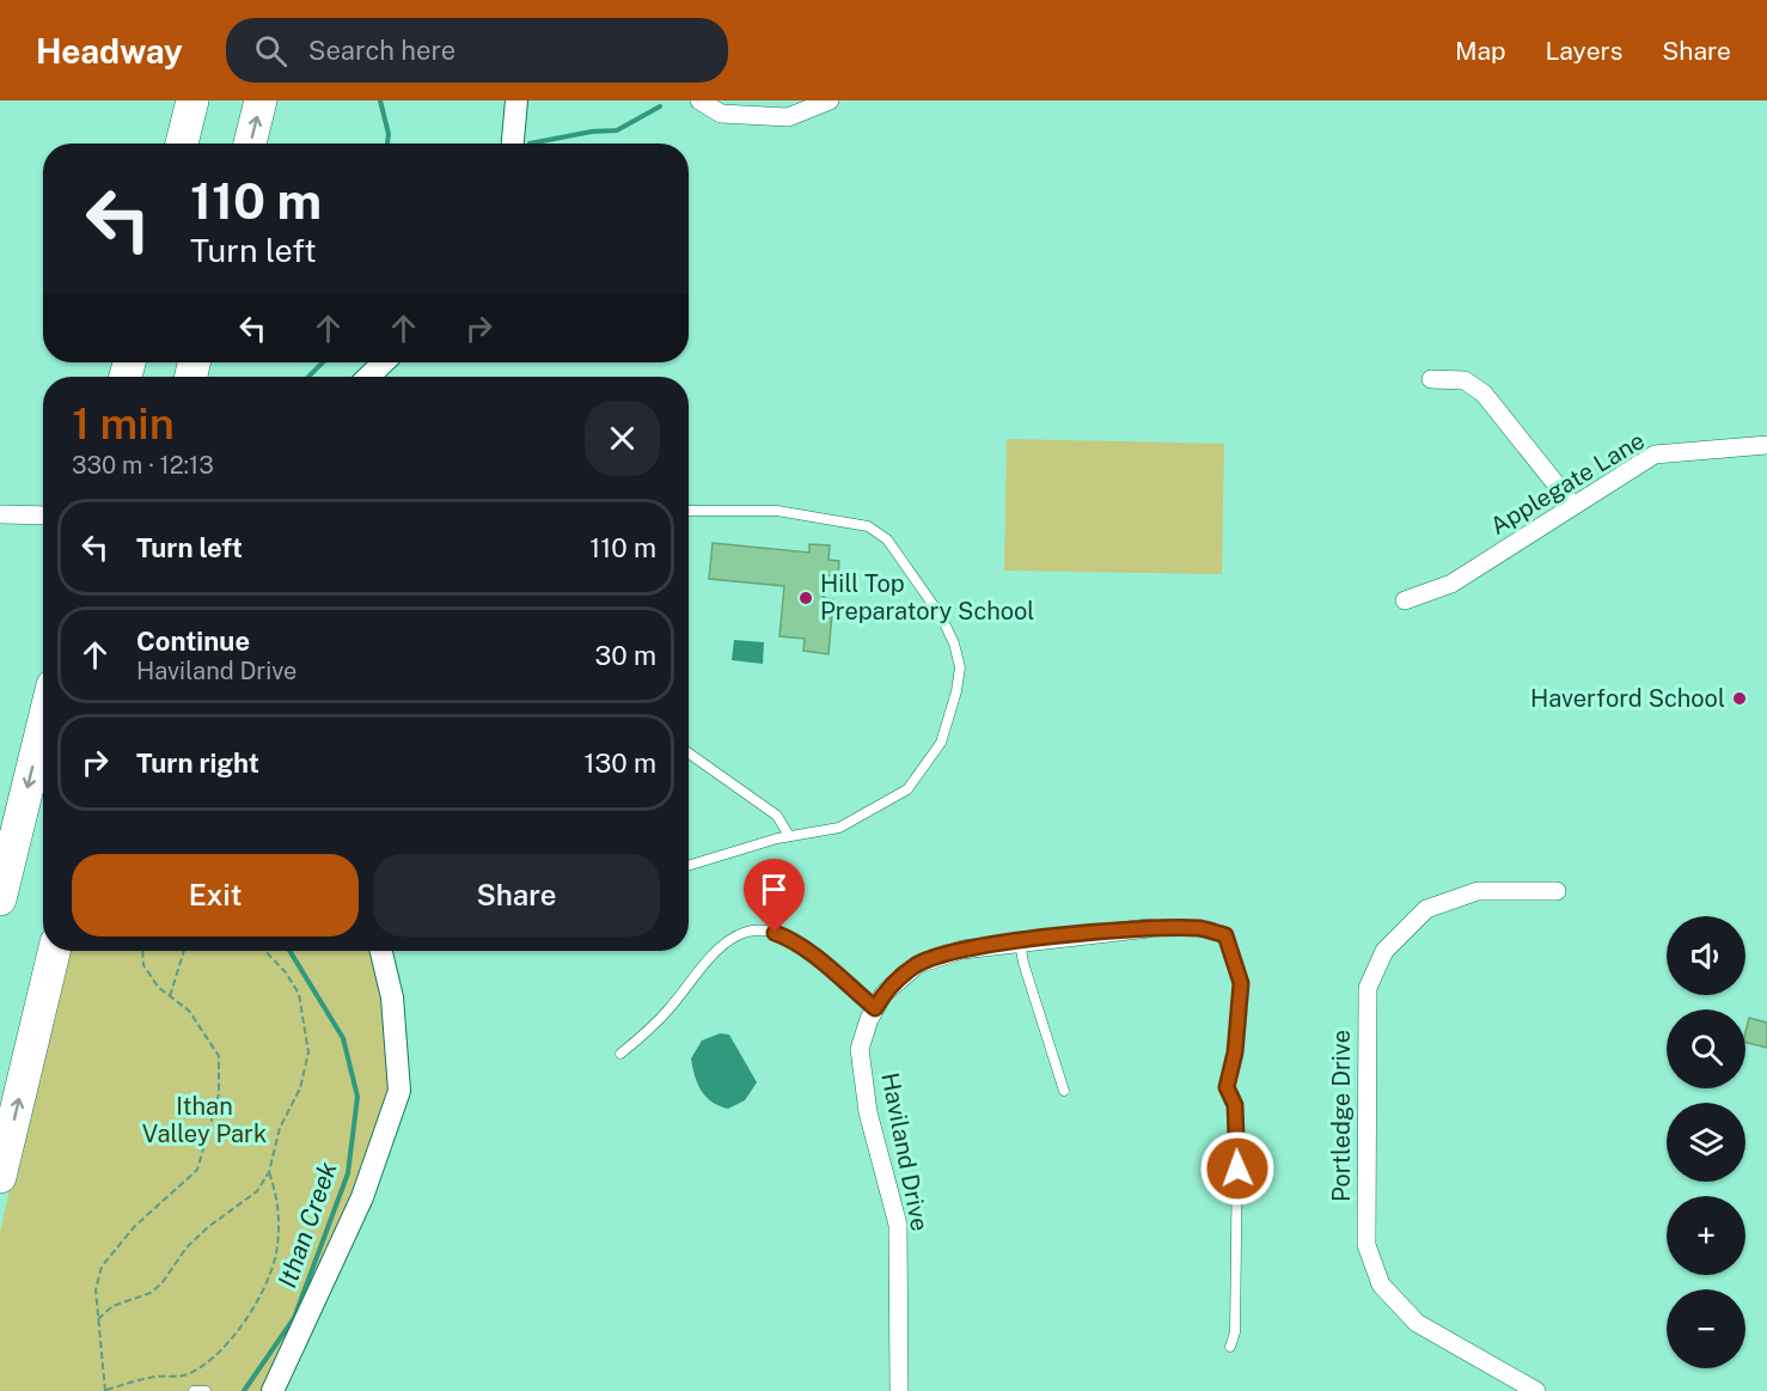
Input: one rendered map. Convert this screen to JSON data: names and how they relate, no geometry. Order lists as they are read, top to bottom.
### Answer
{
  "streets": {
    "street": ["Applegate Lane", "Portledge Drive", "Haviland Drive"]
  },
  "water": ["Ithan Creek"],
  "parks": ["Ithan Valley Park"],
  "places": ["Hill Top Preparatory School", "Haverford School"],
  "page": {
    "header": "Headway",
    "search": "Search here",
    "nav": ["Map", "Layers", "Share"],
    "turn": ["110 m", "Turn left"],
    "heading": ["1 min", "330 m · 12:13"],
    "list": [
      {
        "name": "Turn left",
        "value": "110 m"
      },
      {
        "name": "Continue",
        "note": "Haviland Drive",
        "value": "30 m"
      },
      {
        "name": "Turn right",
        "value": "130 m"
      }
    ],
    "buttons": ["Exit", "Share"],
    "map_buttons": ["+", "−"]
  }
}
